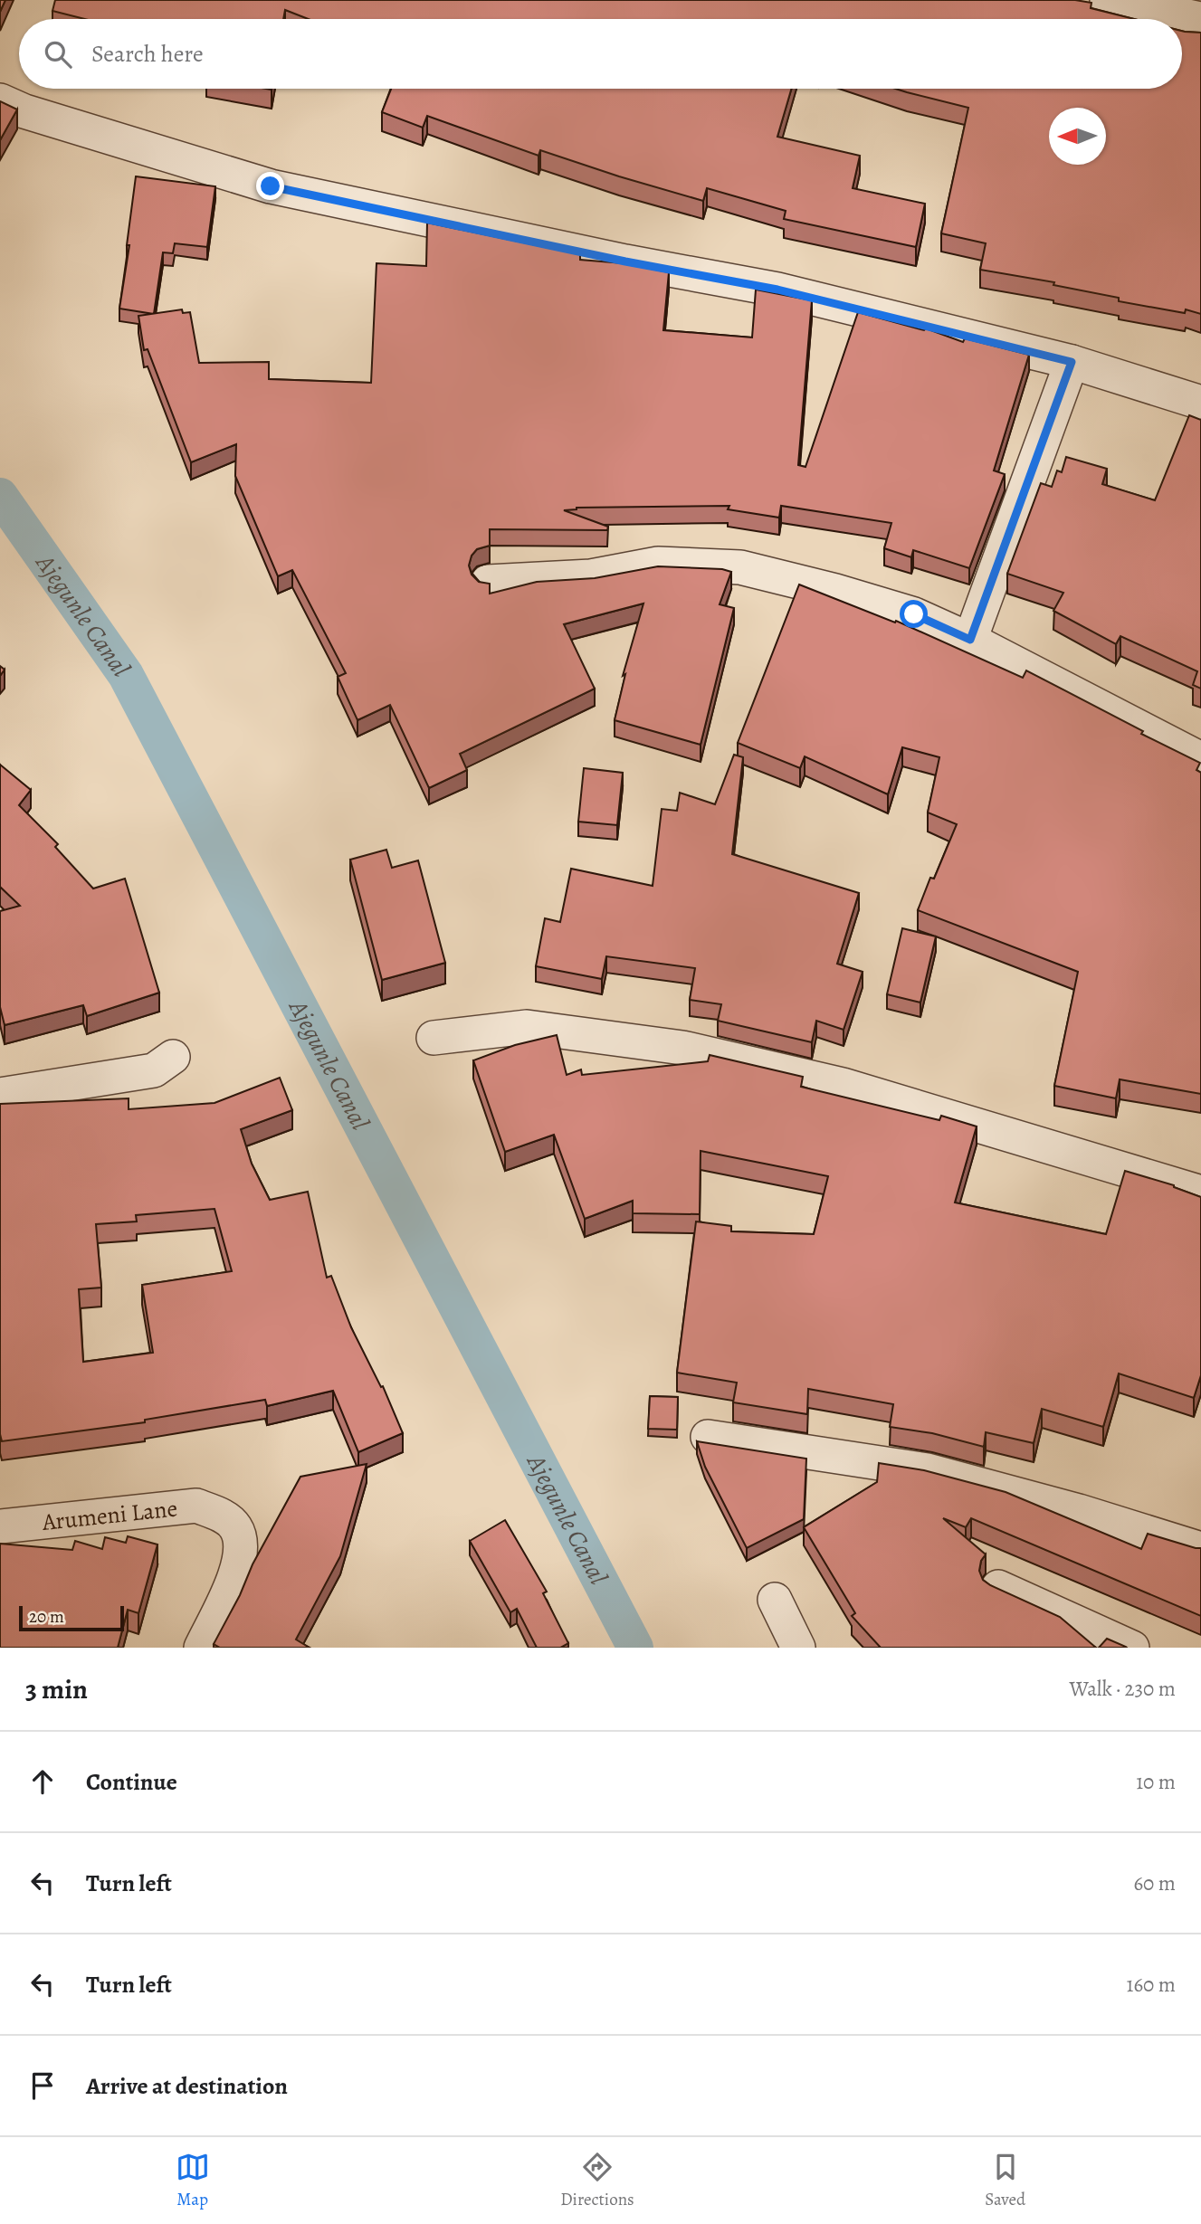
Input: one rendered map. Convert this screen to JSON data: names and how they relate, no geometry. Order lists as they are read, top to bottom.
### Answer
{
  "streets": {
    "street": ["Arumeni Lane"]
  },
  "water": ["Ajegunle Canal"],
  "scale_bar": "20 m",
  "north": "left",
  "page": {
    "search": "Search here",
    "scale": "20 m",
    "heading": ["3 min", "Walk · 230 m"],
    "list": [
      ["Continue", "10 m"],
      ["Turn left", "60 m"],
      ["Turn left", "160 m"],
      "Arrive at destination"
    ],
    "nav": ["Map", "Directions", "Saved"]
  }
}
